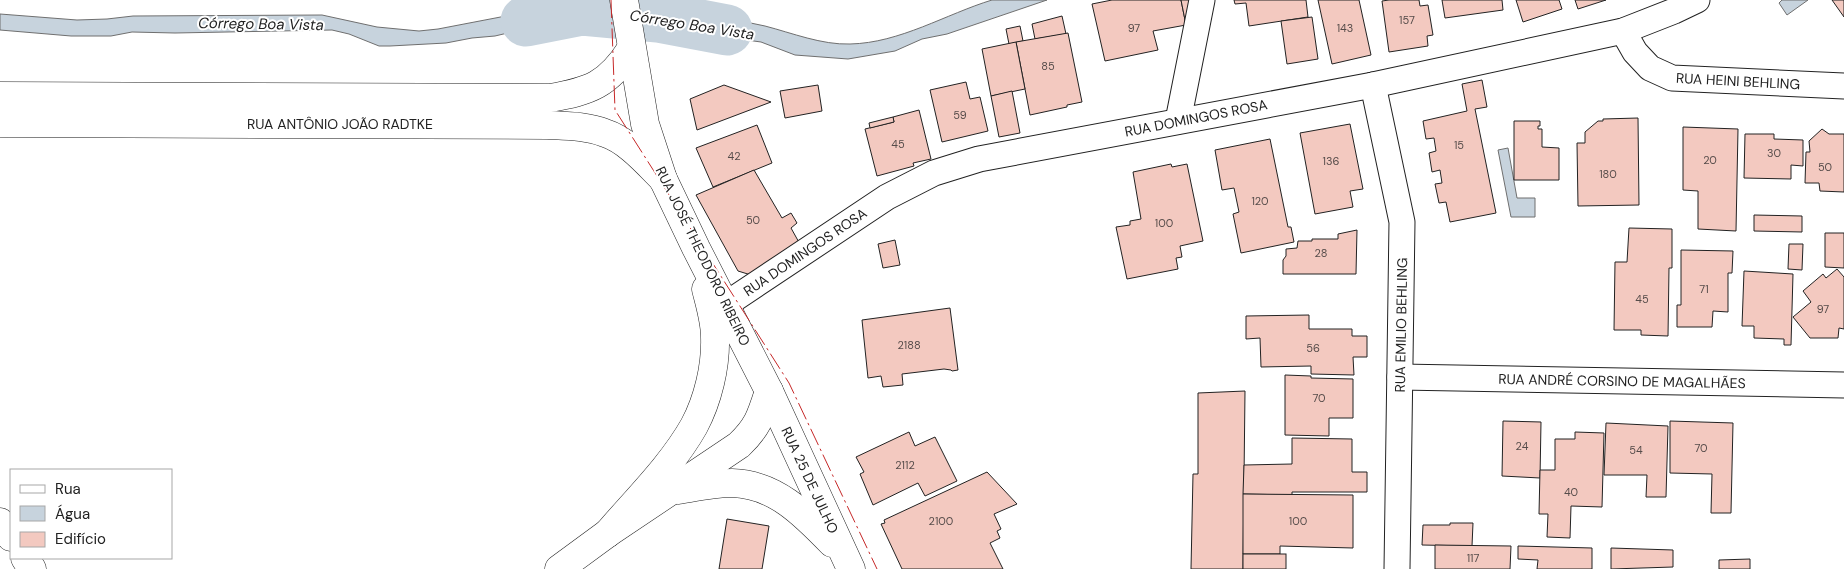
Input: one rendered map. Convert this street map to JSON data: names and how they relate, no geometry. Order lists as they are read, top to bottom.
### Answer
{
  "streets": {
    "main road": ["RUA ANTÔNIO JOÃO RADTKE", "RUA JOSÉ THEODORO RIBEIRO", "RUA 25 DE JULHO"],
    "street": [
      "RUA HEINI BEHLING",
      "RUA DOMINGOS ROSA",
      "RUA EMILIO BEHLING",
      "RUA ANDRÉ CORSINO DE MAGALHÃES"
    ]
  },
  "crossings": [
    ["RUA HEINI BEHLING", "RUA DOMINGOS ROSA"],
    ["RUA DOMINGOS ROSA", "RUA JOSÉ THEODORO RIBEIRO"],
    ["RUA DOMINGOS ROSA", "RUA EMILIO BEHLING"],
    ["RUA ANTÔNIO JOÃO RADTKE", "RUA JOSÉ THEODORO RIBEIRO"],
    ["RUA JOSÉ THEODORO RIBEIRO", "RUA 25 DE JULHO"],
    ["RUA EMILIO BEHLING", "RUA ANDRÉ CORSINO DE MAGALHÃES"]
  ],
  "water": ["Córrego Boa Vista"],
  "house_numbers": [
    "157",
    "97",
    "143",
    "85",
    "59",
    "45",
    "15",
    "30",
    "42",
    "20",
    "136",
    "50",
    "180",
    "120",
    "50",
    "100",
    "28",
    "71",
    "45",
    "97",
    "2188",
    "56",
    "70",
    "24",
    "70",
    "54",
    "2112",
    "40",
    "2100",
    "100",
    "117"
  ],
  "legend": ["Rua", "Água", "Edifício"]
}
